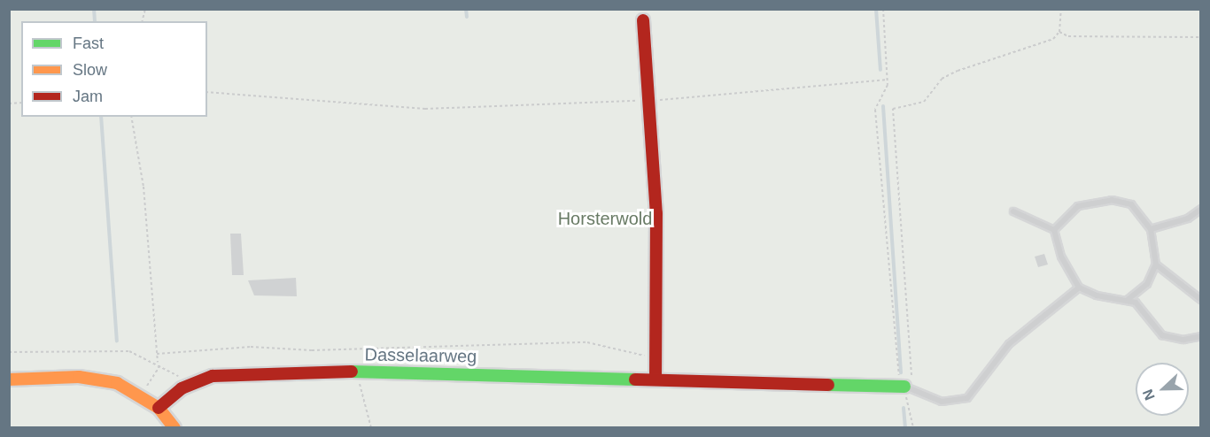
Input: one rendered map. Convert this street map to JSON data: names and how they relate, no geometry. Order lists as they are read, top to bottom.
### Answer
{
  "streets": {
    "street": ["Dasselaarweg"]
  },
  "parks": ["Horsterwold"],
  "legend": ["Fast", "Slow", "Jam"],
  "north": "left"
}
